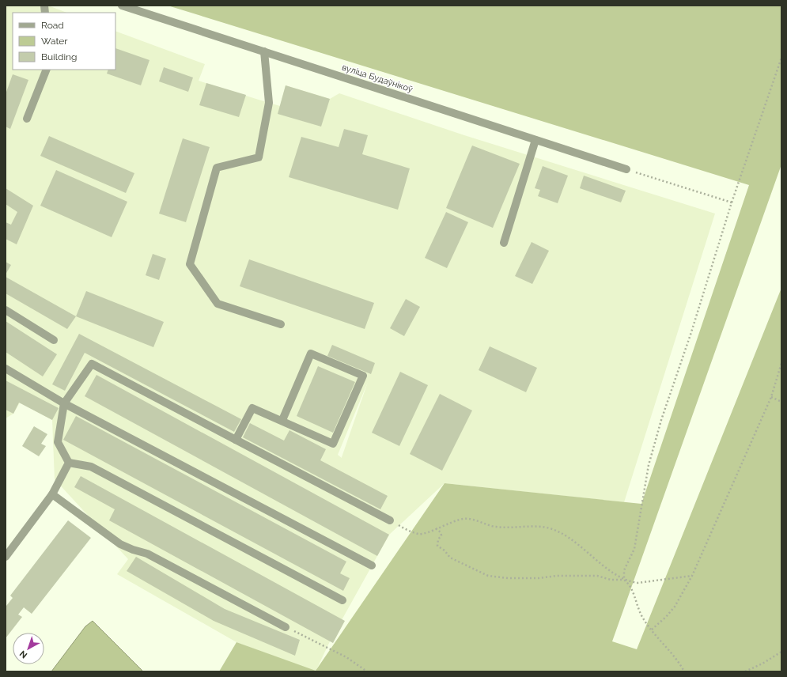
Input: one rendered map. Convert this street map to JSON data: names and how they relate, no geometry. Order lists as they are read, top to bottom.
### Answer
{
  "streets": {
    "street": ["вуліца Будаўнікоў"]
  },
  "legend": ["Road", "Water", "Building"],
  "north": "bottom left"
}
